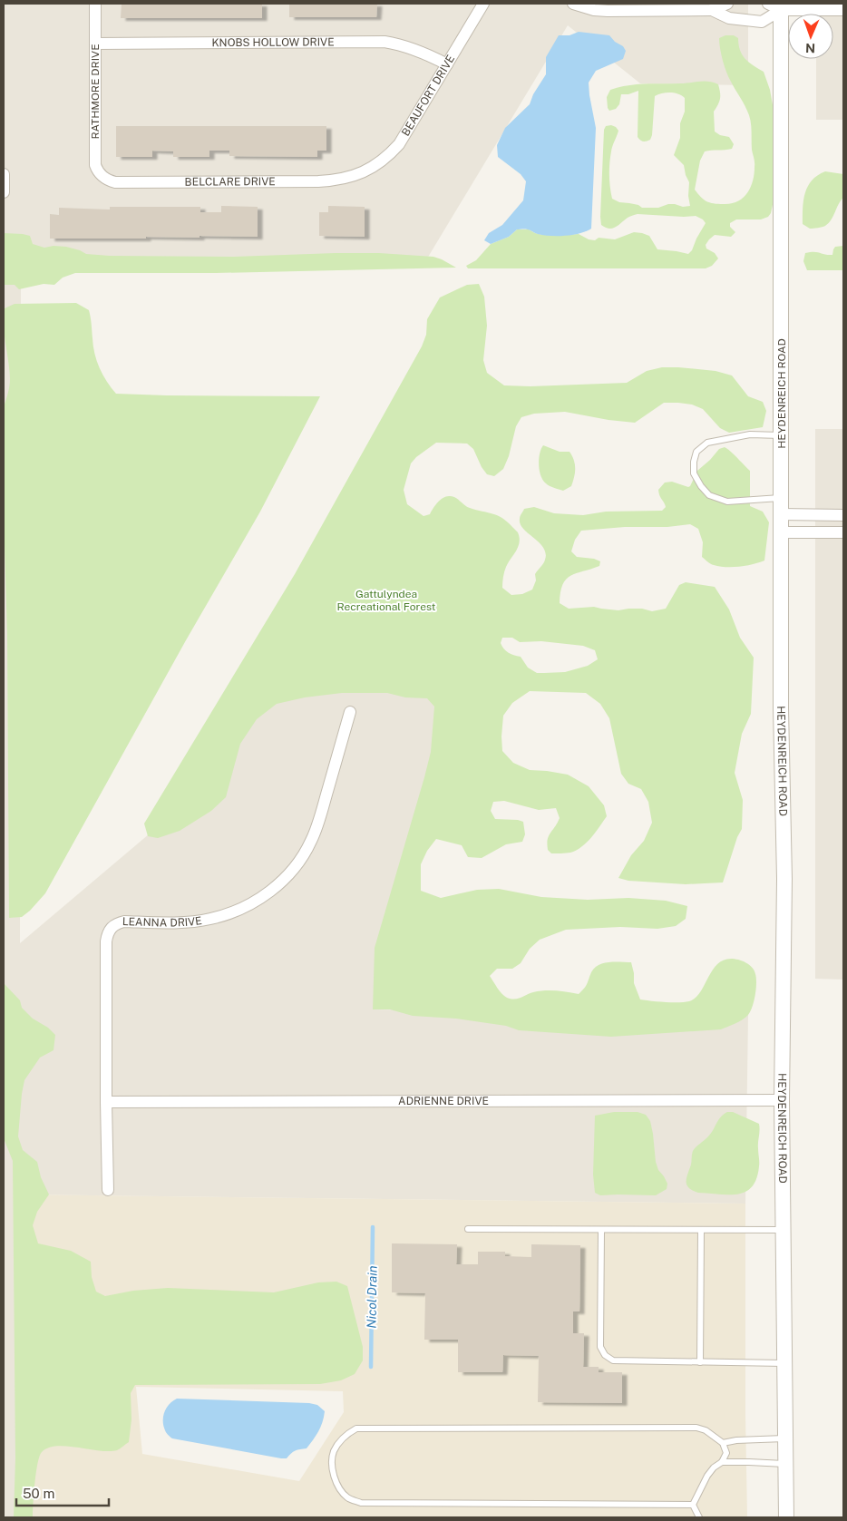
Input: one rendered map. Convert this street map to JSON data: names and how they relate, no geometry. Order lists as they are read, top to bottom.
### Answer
{
  "streets": {
    "street": [
      "KNOBS HOLLOW DRIVE",
      "RATHMORE DRIVE",
      "BEAUFORT DRIVE",
      "BELCLARE DRIVE",
      "HEYDENREICH ROAD",
      "LEANNA DRIVE",
      "ADRIENNE DRIVE"
    ]
  },
  "crossings": [
    ["KNOBS HOLLOW DRIVE", "RATHMORE DRIVE"],
    ["KNOBS HOLLOW DRIVE", "BEAUFORT DRIVE"],
    ["RATHMORE DRIVE", "BELCLARE DRIVE"],
    ["BEAUFORT DRIVE", "BELCLARE DRIVE"],
    ["HEYDENREICH ROAD", "ADRIENNE DRIVE"],
    ["LEANNA DRIVE", "ADRIENNE DRIVE"]
  ],
  "water": ["Nicol Drain"],
  "parks": ["Gattulyndea Recreational Forest"],
  "scale_bar": "50 m",
  "north": "bottom"
}
